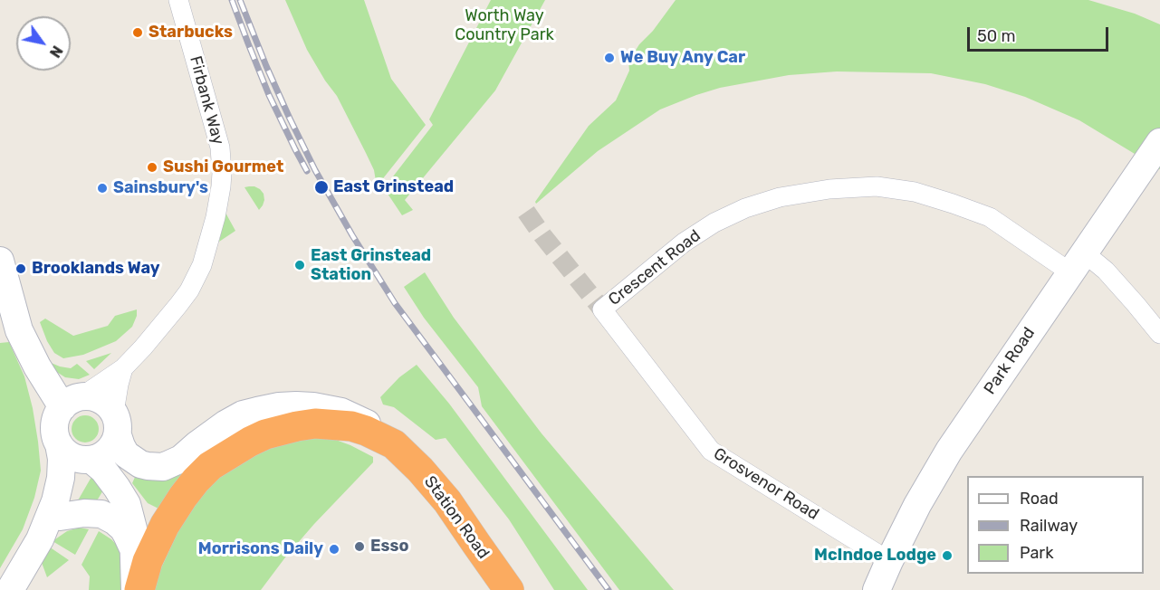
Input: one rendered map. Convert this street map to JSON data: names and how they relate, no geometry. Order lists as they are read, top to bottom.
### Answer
{
  "streets": {
    "highway": ["Station Road"],
    "street": [
      "Firbank Way",
      "Crescent Road",
      "Park Road",
      "Grosvenor Road"
    ]
  },
  "crossings": [
    ["Firbank Way", "Station Road"],
    ["Crescent Road", "Park Road"],
    ["Crescent Road", "Grosvenor Road"],
    ["Park Road", "Grosvenor Road"]
  ],
  "parks": ["Worth Way Country Park"],
  "places": [
    "Starbucks",
    "We Buy Any Car",
    "Sushi Gourmet",
    "East Grinstead",
    "Sainsbury's",
    "East Grinstead Station",
    "Brooklands Way",
    "Esso",
    "Morrisons Daily",
    "McIndoe Lodge"
  ],
  "legend": ["Road", "Railway", "Park"],
  "scale_bar": "50 m",
  "north": "bottom right"
}
